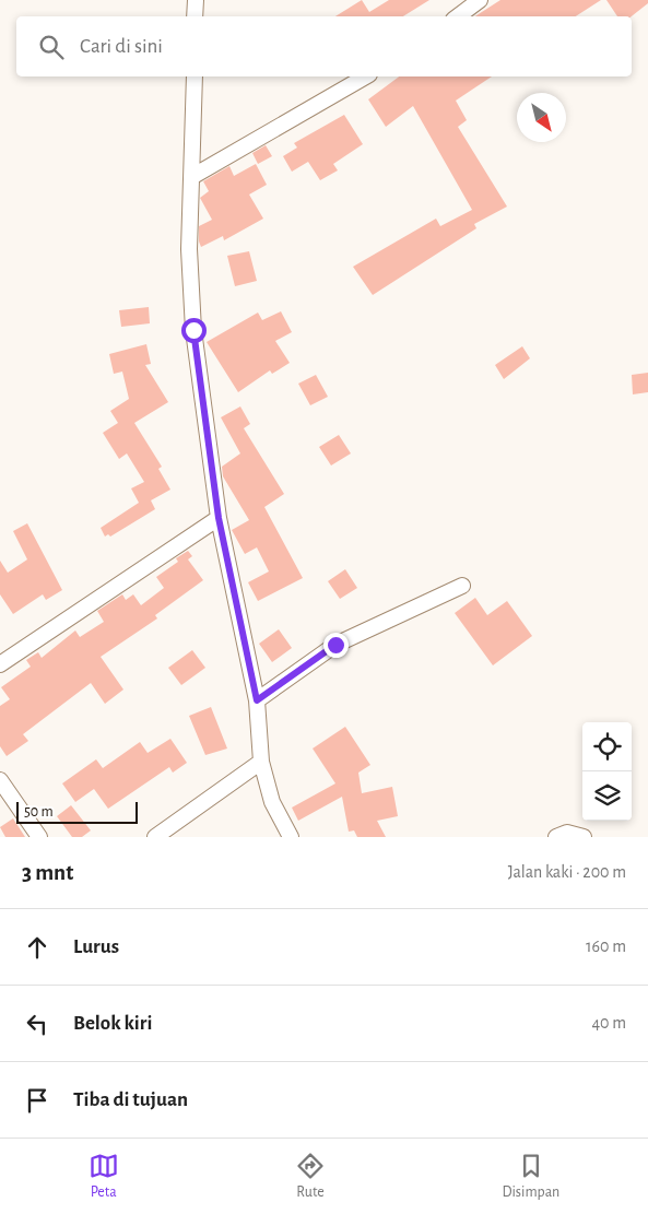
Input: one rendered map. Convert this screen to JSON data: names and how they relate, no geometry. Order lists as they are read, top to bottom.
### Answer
{
  "scale_bar": "50 m",
  "north": "bottom right",
  "page": {
    "search": "Cari di sini",
    "scale": "50 m",
    "heading": ["3 mnt", "Jalan kaki · 200 m"],
    "list": [
      ["Lurus", "160 m"],
      ["Belok kiri", "40 m"],
      "Tiba di tujuan"
    ],
    "nav": ["Peta", "Rute", "Disimpan"]
  }
}
